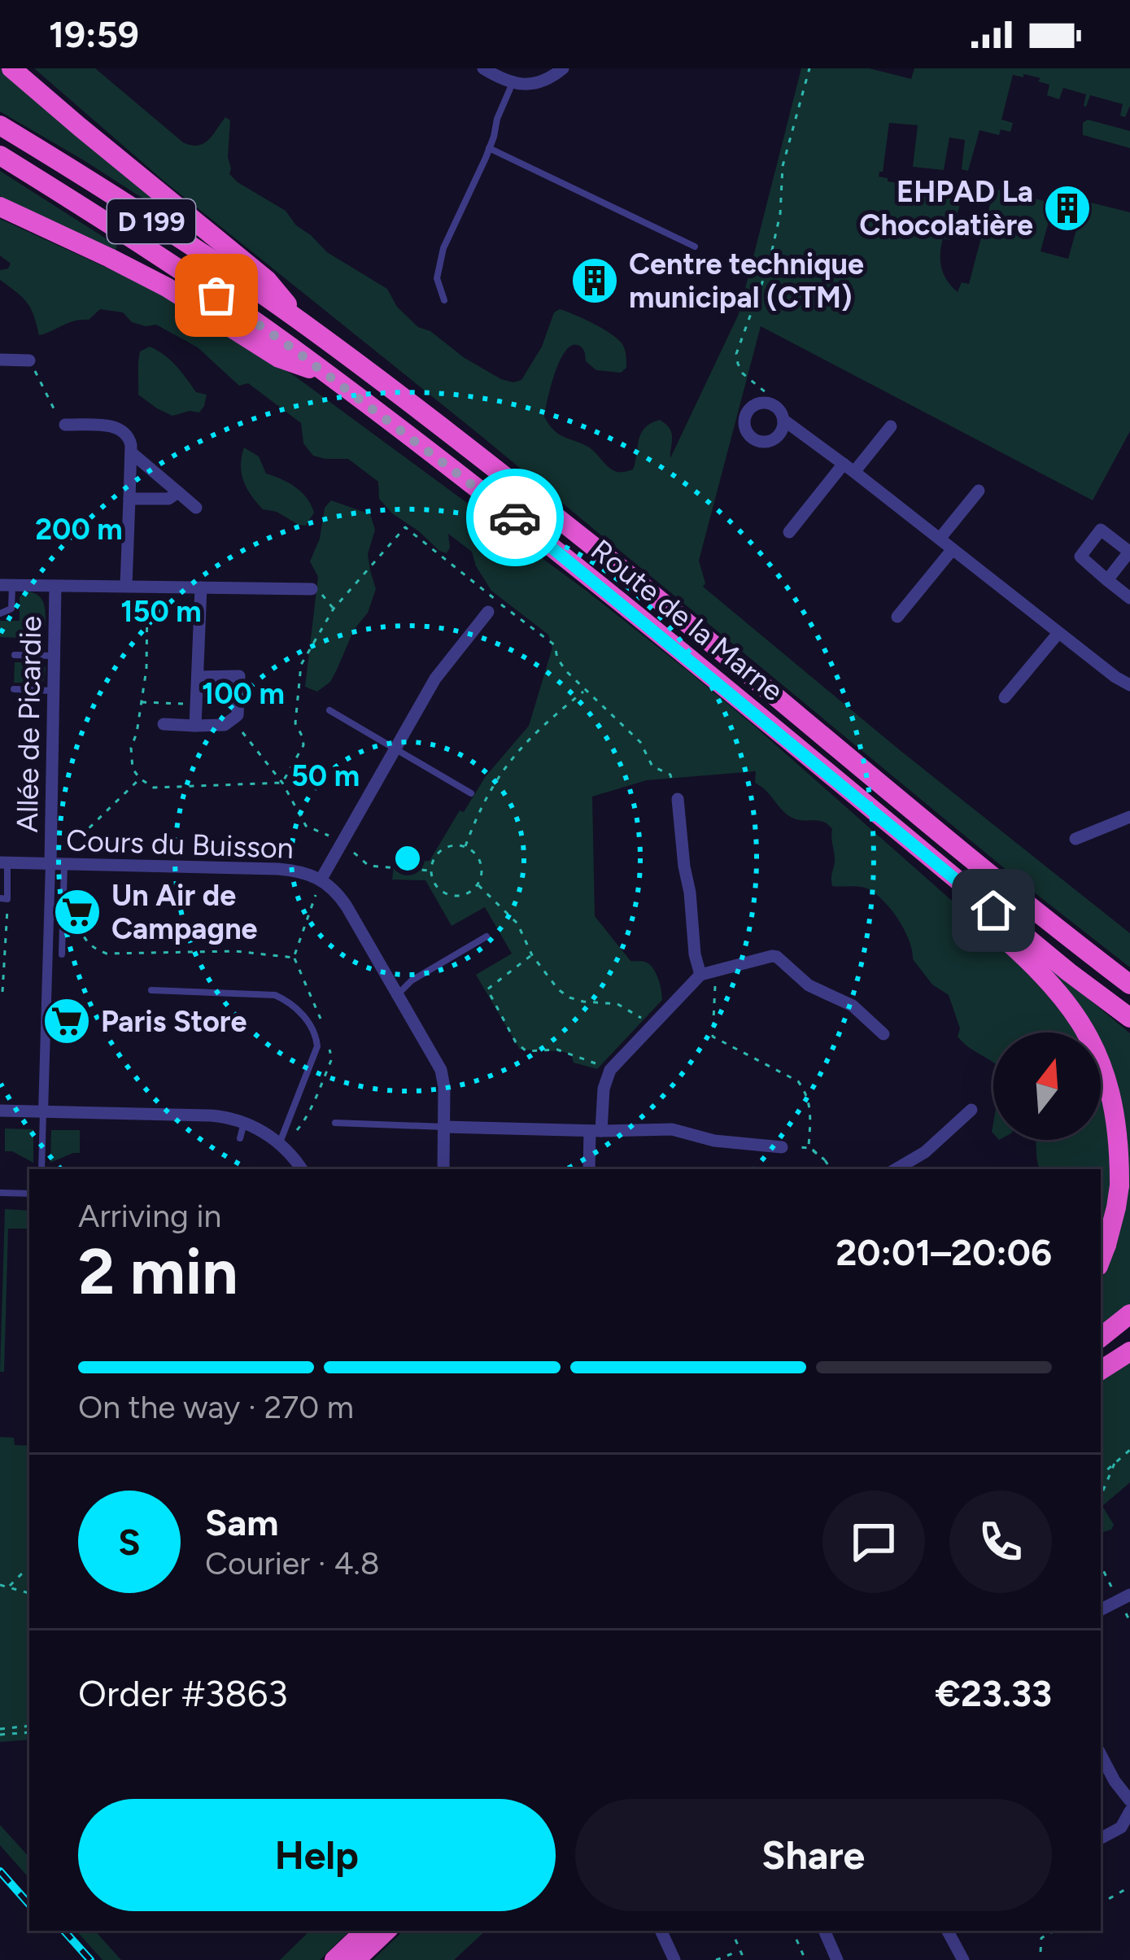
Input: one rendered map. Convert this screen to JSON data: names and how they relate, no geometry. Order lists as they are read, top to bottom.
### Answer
{
  "streets": {
    "highway": ["D 199", "Route de la Marne"],
    "street": ["Allée de Picardie", "Cours du Buisson"]
  },
  "crossings": [
    ["Allée de Picardie", "Cours du Buisson"]
  ],
  "places": {
    "building": ["EHPAD La Chocolatière", "Centre technique municipal (CTM)"],
    "supermarket": ["Un Air de Campagne", "Paris Store"]
  },
  "north": "top",
  "page": {
    "status": "19:59",
    "heading": ["2 min", "Arriving in", "20:01–20:06"],
    "panel": [
      "Sam",
      "Courier · 4.8",
      "Order #3863",
      "€23.33"
    ],
    "bar": "On the way · 270 m",
    "round": "S",
    "buttons": ["Help", "Share"]
  },
  "rings": [
    "200 m",
    "150 m",
    "100 m",
    "50 m"
  ]
}
